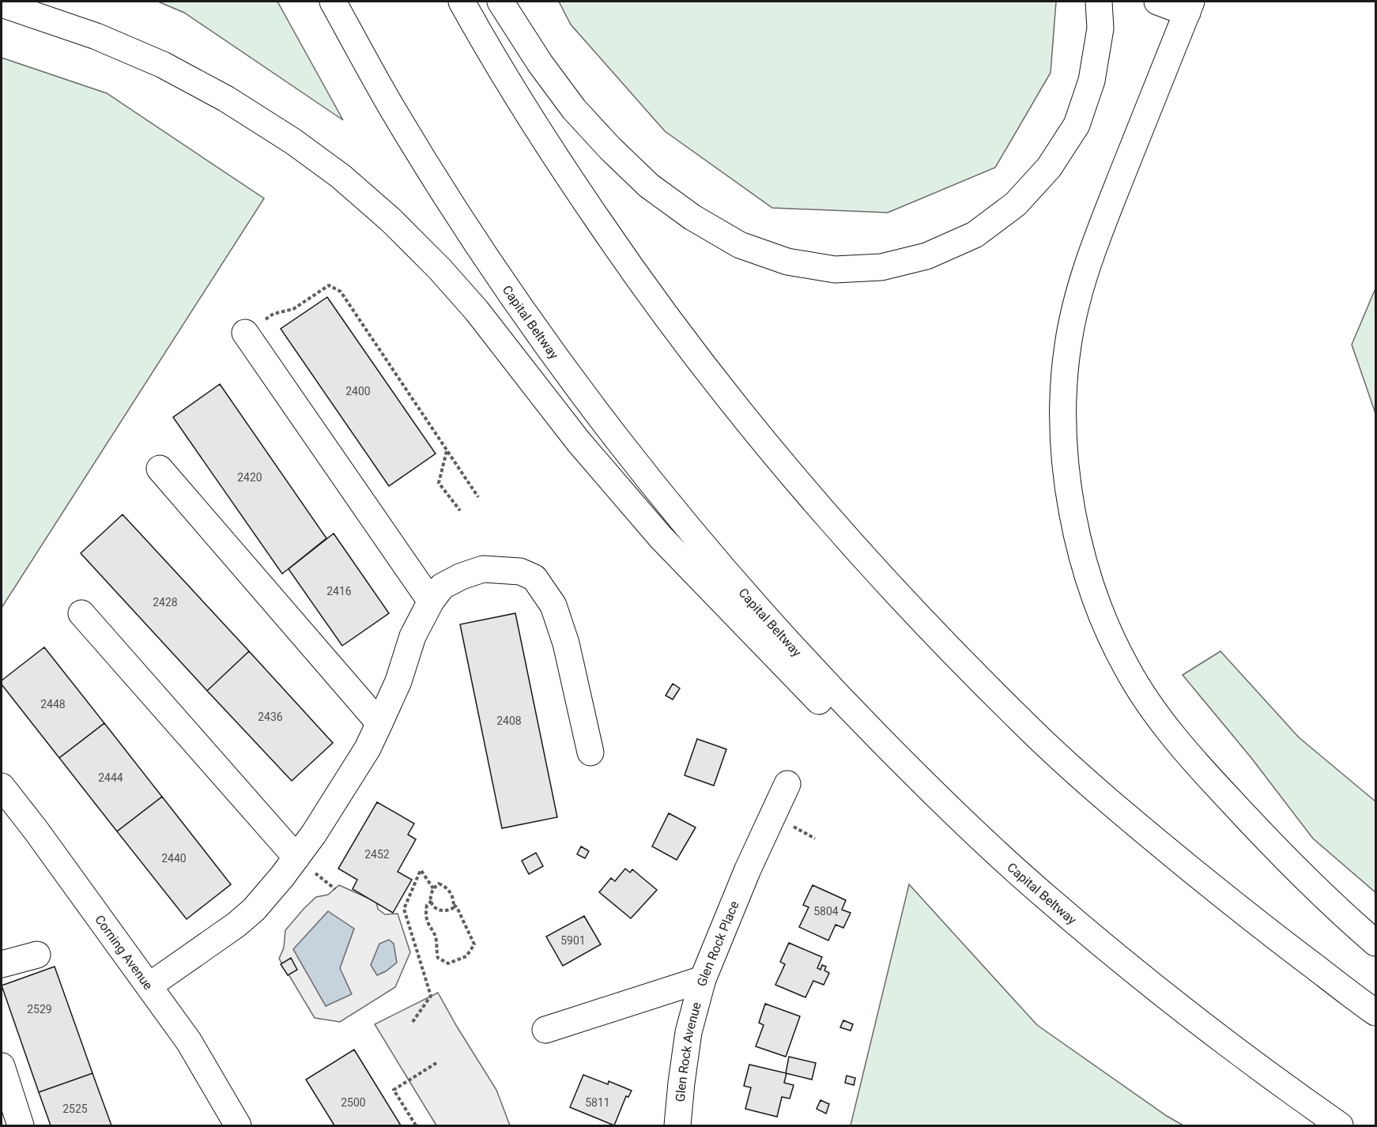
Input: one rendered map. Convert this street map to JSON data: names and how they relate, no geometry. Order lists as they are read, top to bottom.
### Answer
{
  "streets": {
    "main road": [
      "Capital Beltway",
      "Glen Rock Place",
      "Corning Avenue",
      "Glen Rock Avenue"
    ]
  },
  "crossings": [
    ["Glen Rock Place", "Glen Rock Avenue"]
  ],
  "house_numbers": [
    "2400",
    "2420",
    "2416",
    "2428",
    "2448",
    "2436",
    "2408",
    "2444",
    "2452",
    "2440",
    "5804",
    "5901",
    "2529",
    "2500",
    "5811",
    "2525"
  ]
}
